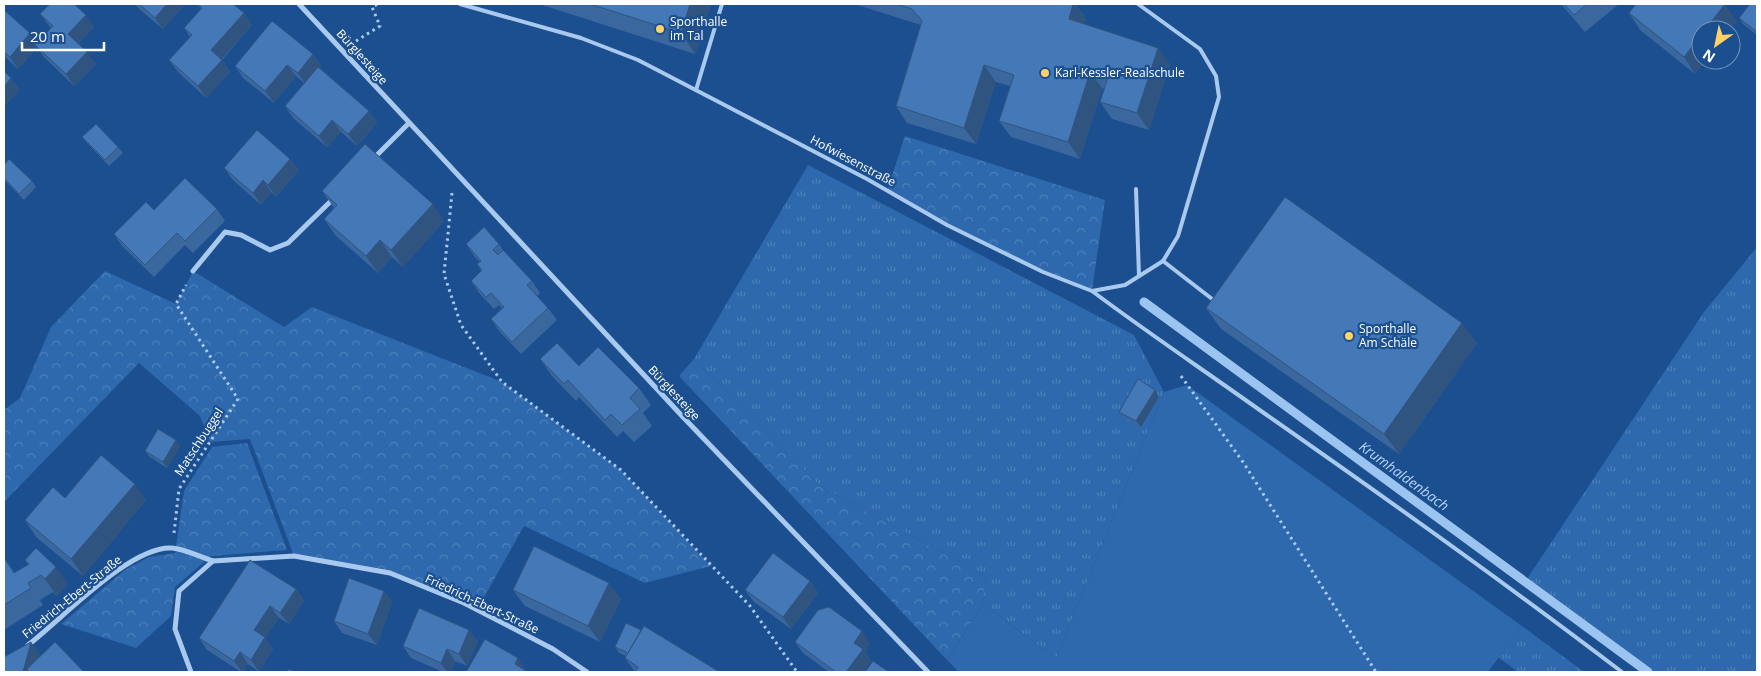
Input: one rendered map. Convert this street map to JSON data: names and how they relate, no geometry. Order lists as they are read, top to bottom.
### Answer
{
  "streets": {
    "street": ["Bürglesteige", "Friedrich-Ebert-Straße"],
    "lane": ["Hofwiesenstraße"],
    "path": ["Matschbuggel"]
  },
  "crossings": [
    ["Matschbuggel", "Friedrich-Ebert-Straße"]
  ],
  "water": ["Krumhaldenbach"],
  "places": ["Sporthalle im Tal", "Karl-Kessler-Realschule", "Sporthalle Am Schäle"],
  "scale_bar": "20 m",
  "north": "bottom left"
}
